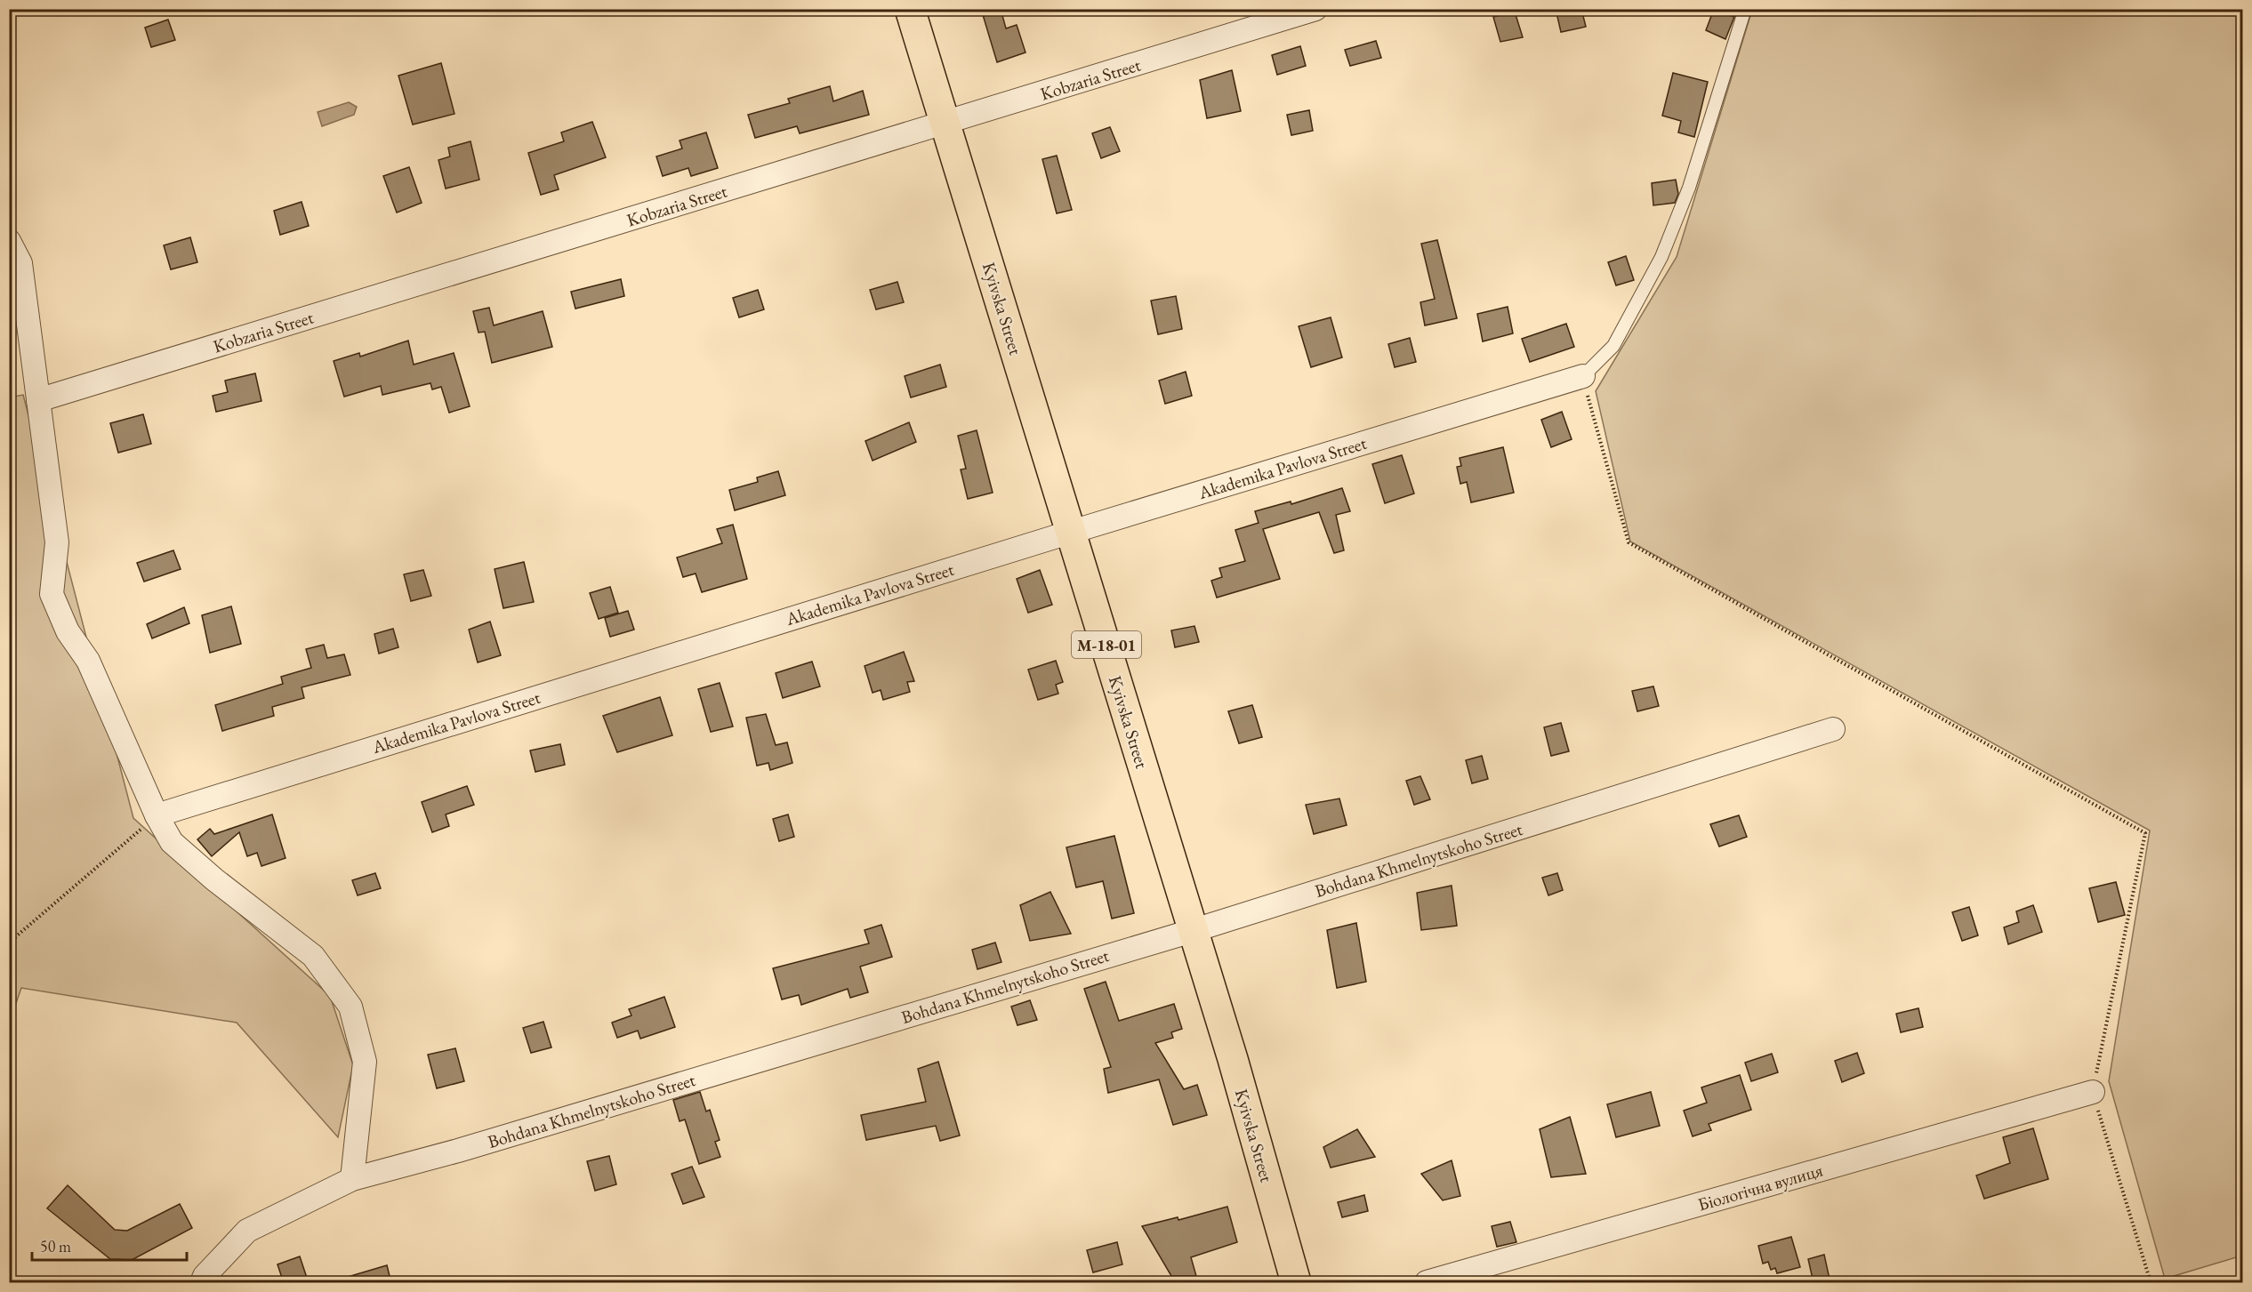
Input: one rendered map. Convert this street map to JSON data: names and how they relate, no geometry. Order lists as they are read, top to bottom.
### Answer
{
  "streets": {
    "highway": ["Kyivska Street", "М-18-01"],
    "street": [
      "Kobzaria Street",
      "Akademika Pavlova Street",
      "Bohdana Khmelnytskoho Street",
      "Біологічна вулиця"
    ]
  },
  "crossings": [
    ["Kobzaria Street", "Kyivska Street"],
    ["Kyivska Street", "Akademika Pavlova Street"],
    ["Kyivska Street", "Bohdana Khmelnytskoho Street"]
  ],
  "scale_bar": "50 m"
}
